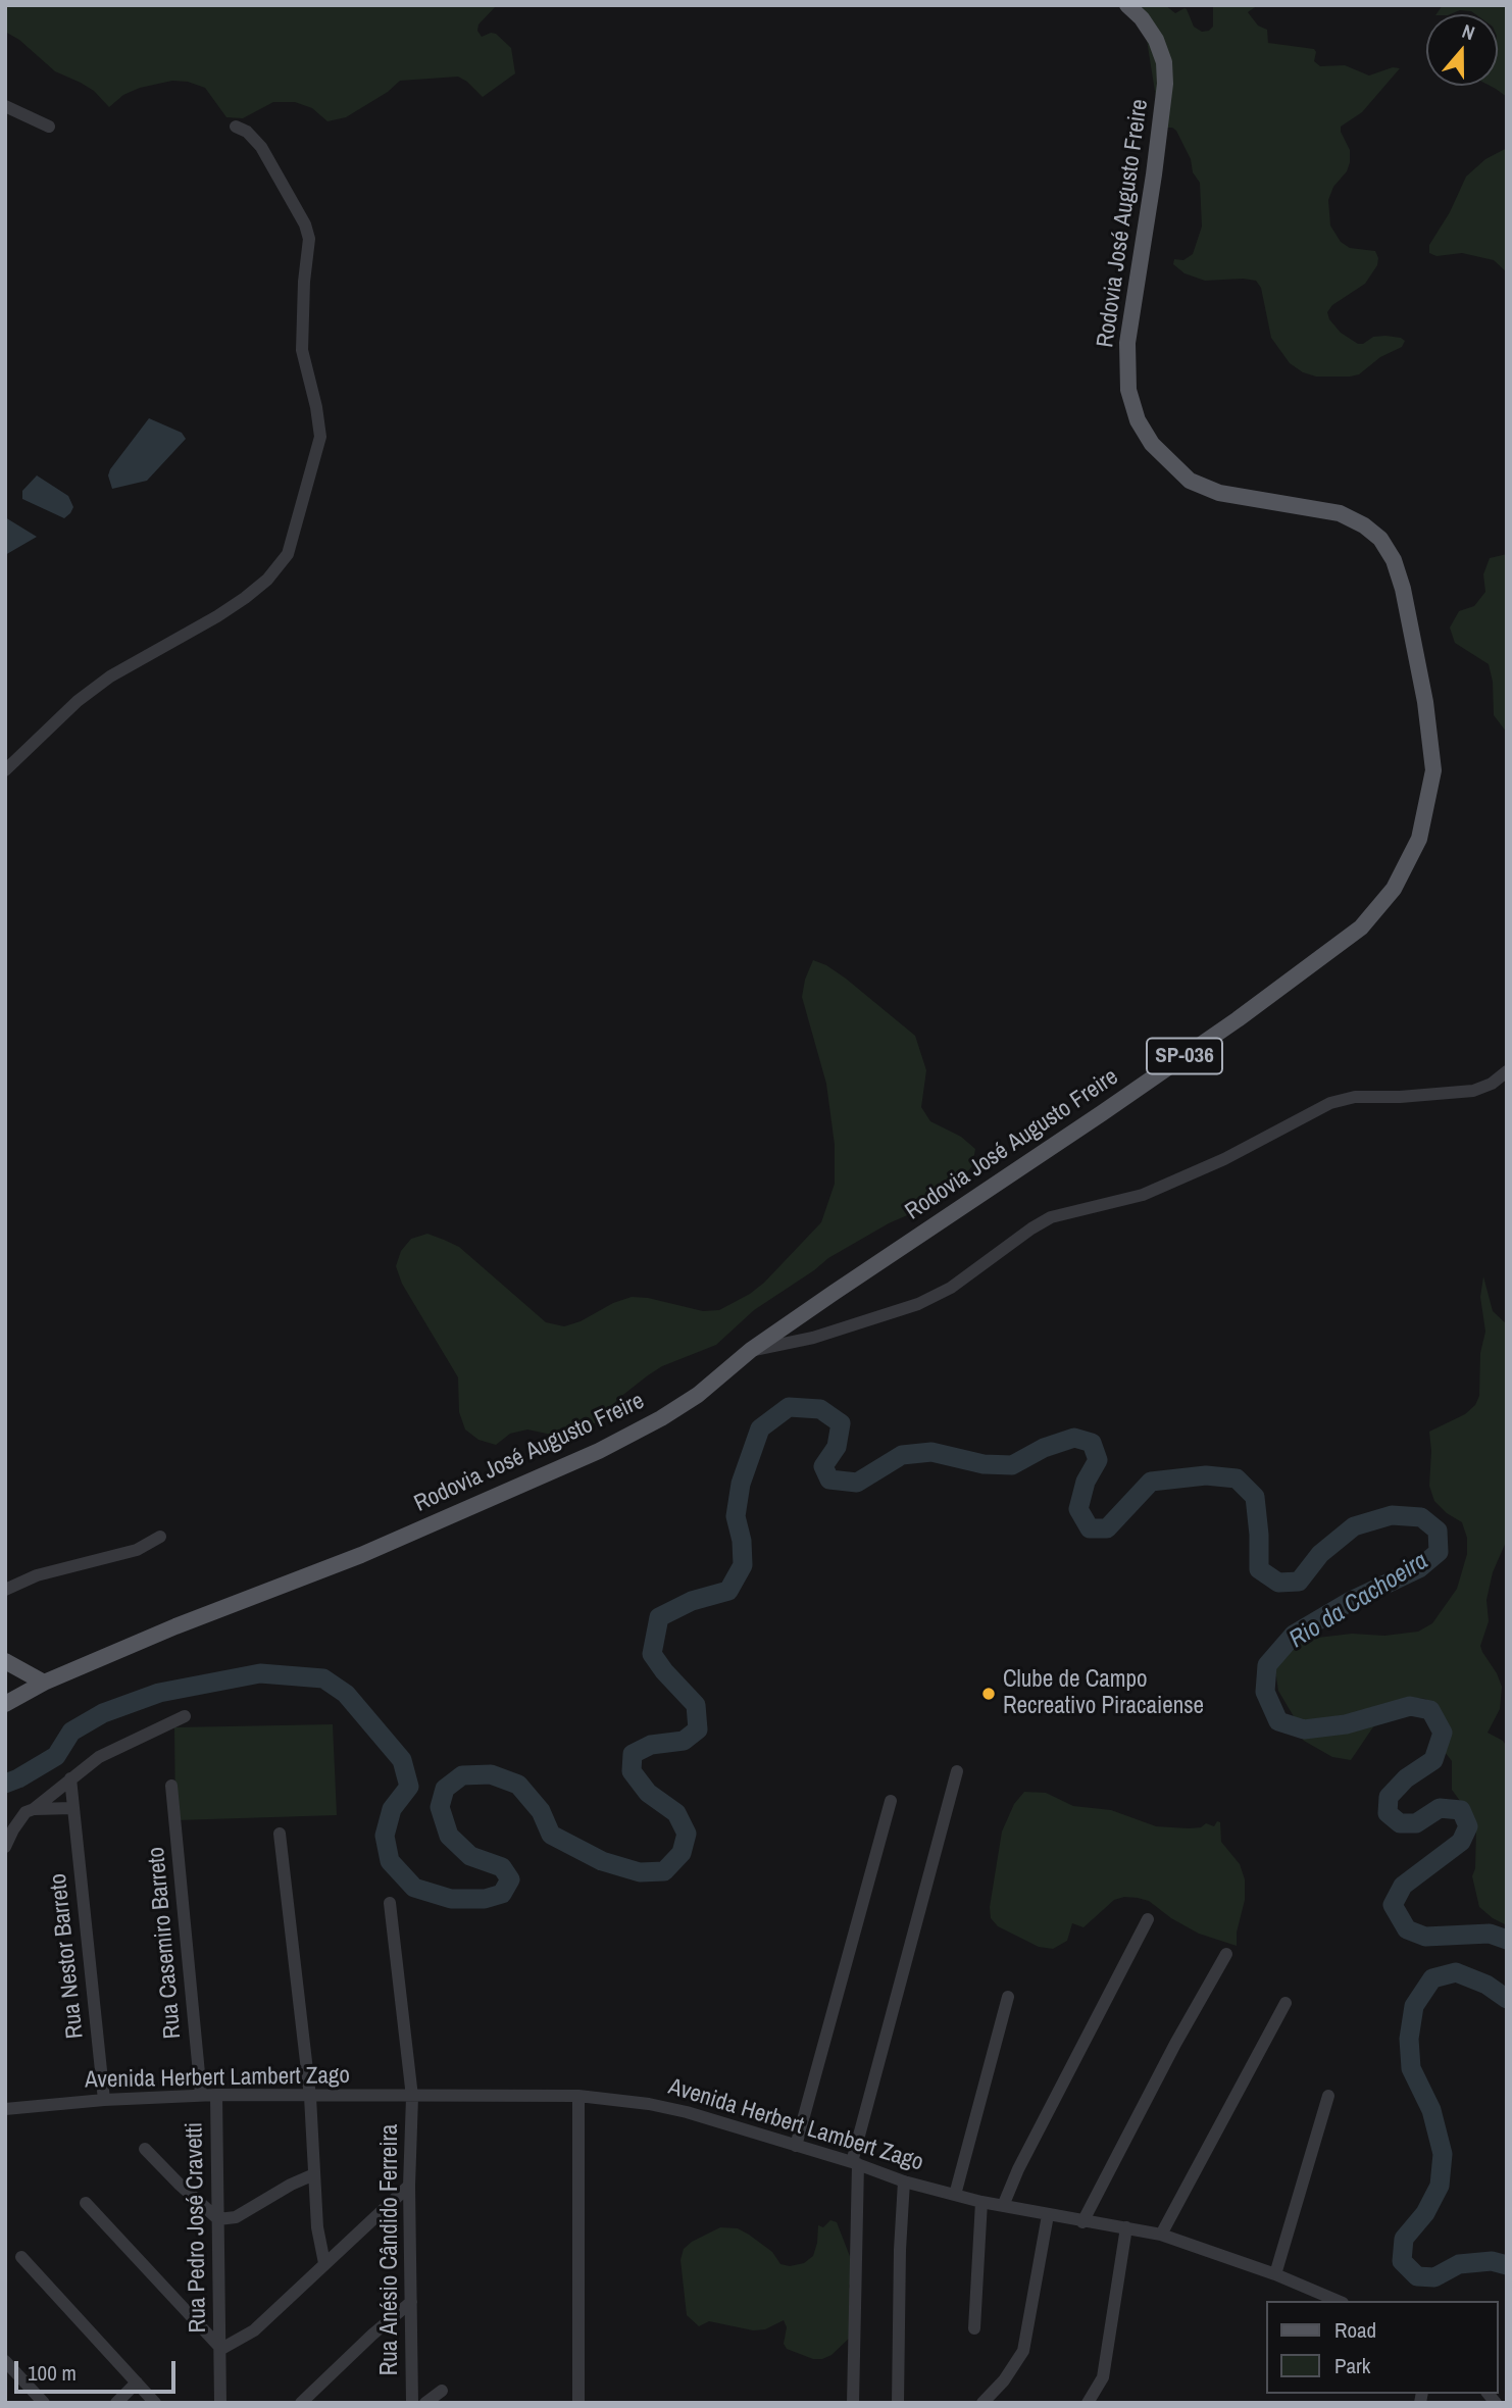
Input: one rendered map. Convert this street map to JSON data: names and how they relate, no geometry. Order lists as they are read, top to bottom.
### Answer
{
  "streets": {
    "main road": ["Rodovia José Augusto Freire", "SP-036"],
    "street": [
      "Rua Casemiro Barreto",
      "Rua Nestor Barreto",
      "Avenida Herbert Lambert Zago",
      "Rua Pedro José Cravetti",
      "Rua Anésio Cândido Ferreira"
    ]
  },
  "crossings": [
    ["Rua Casemiro Barreto", "Avenida Herbert Lambert Zago"],
    ["Rua Nestor Barreto", "Avenida Herbert Lambert Zago"],
    ["Avenida Herbert Lambert Zago", "Rua Pedro José Cravetti"],
    ["Avenida Herbert Lambert Zago", "Rua Anésio Cândido Ferreira"]
  ],
  "water": ["Rio da Cachoeira"],
  "places": ["Clube de Campo Recreativo Piracaiense"],
  "legend": ["Road", "Park"],
  "scale_bar": "100 m",
  "north": "top"
}
